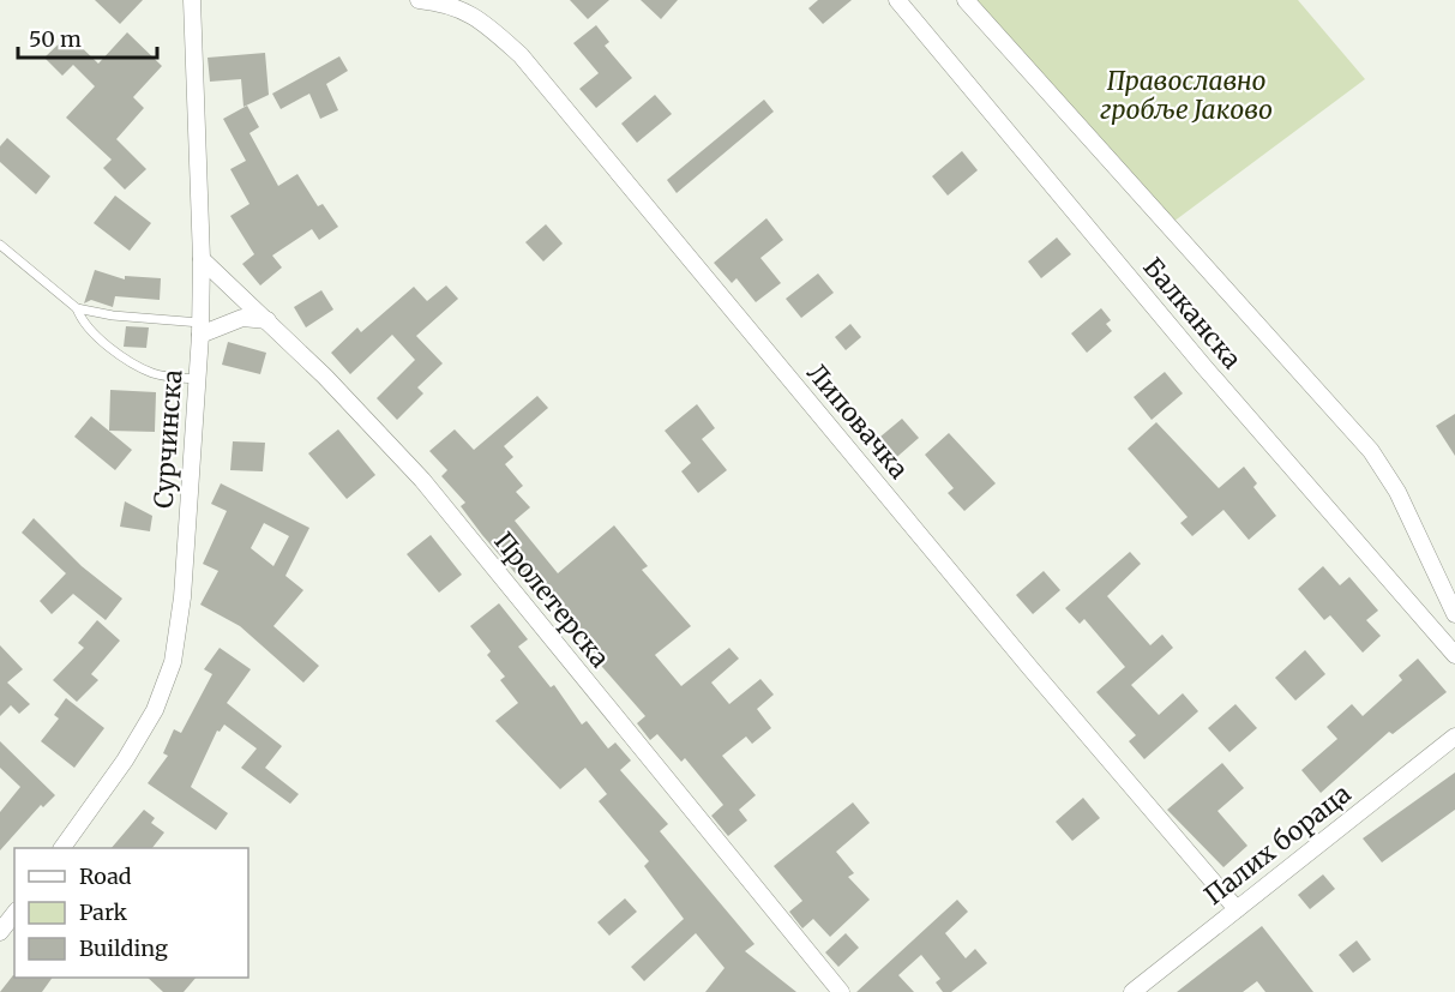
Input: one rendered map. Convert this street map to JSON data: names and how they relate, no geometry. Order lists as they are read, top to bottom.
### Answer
{
  "streets": {
    "street": [
      "Балканска",
      "Липовачка",
      "Сурчинска",
      "Пролетерска",
      "Палих бораца"
    ]
  },
  "crossings": [
    ["Липовачка", "Палих бораца"],
    ["Сурчинска", "Пролетерска"]
  ],
  "parks": ["Православно гробље Јаково"],
  "legend": ["Road", "Park", "Building"],
  "scale_bar": "50 m"
}
